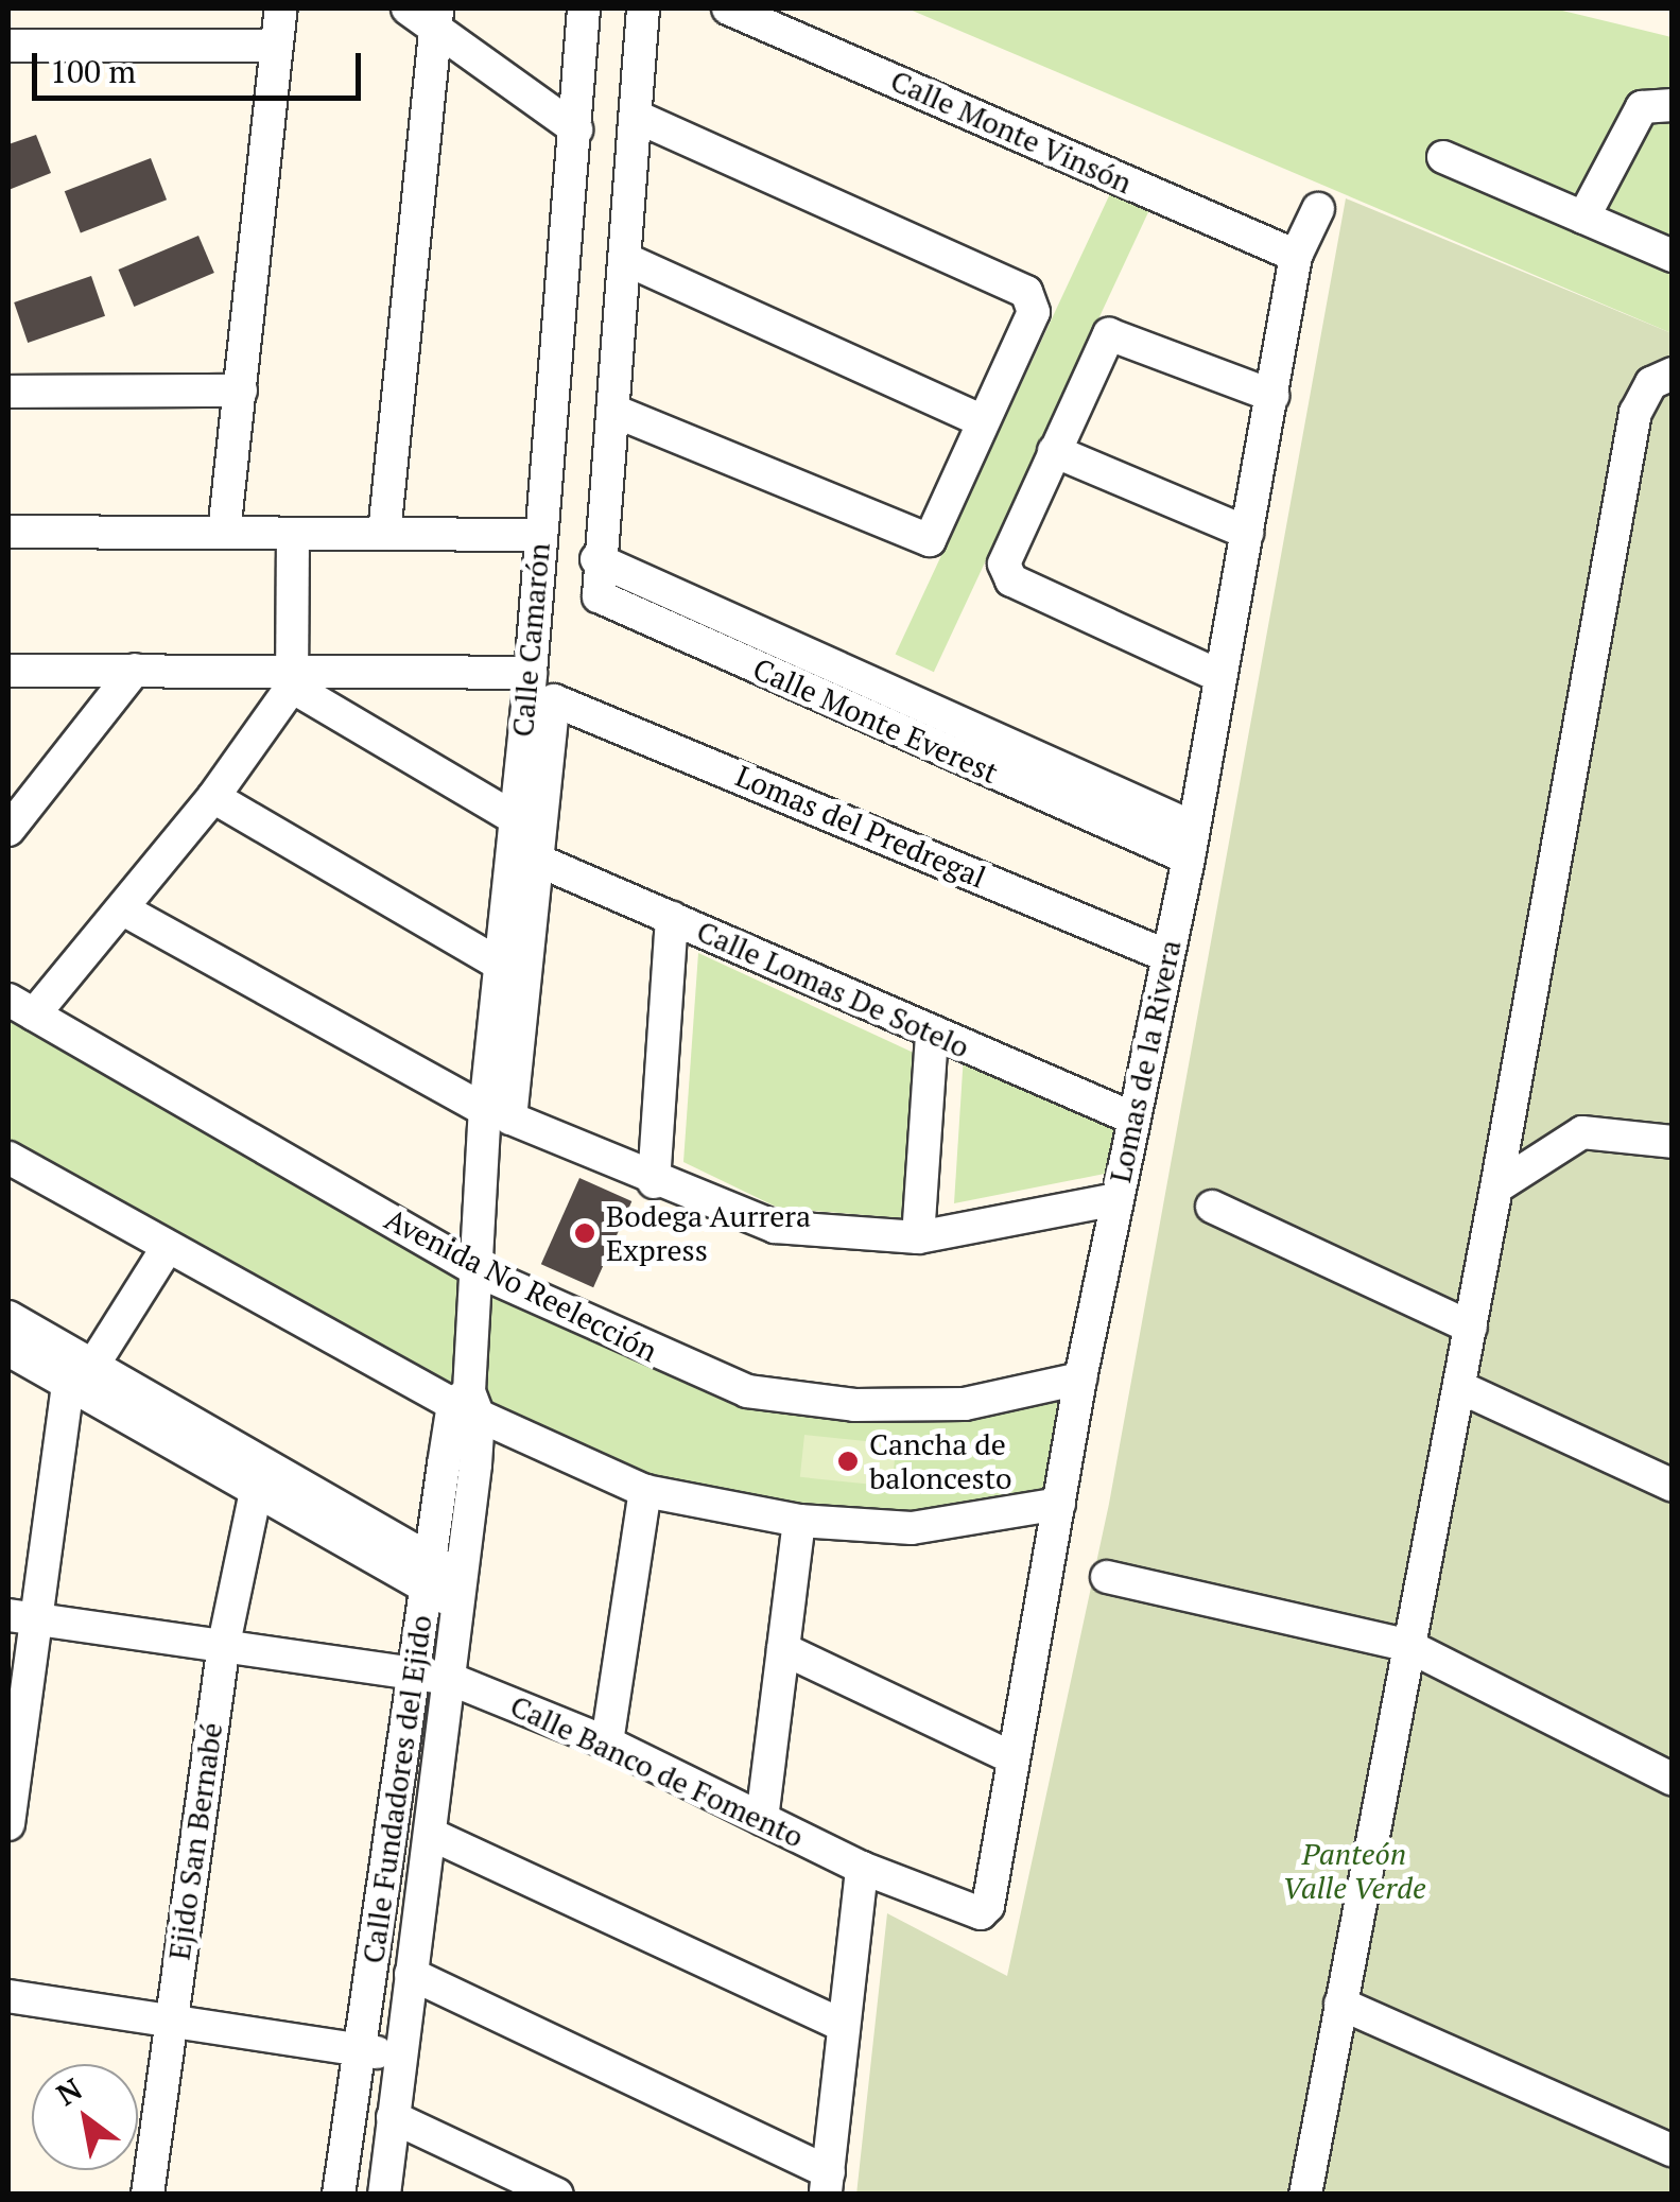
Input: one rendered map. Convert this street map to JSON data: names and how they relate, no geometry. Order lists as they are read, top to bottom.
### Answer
{
  "streets": {
    "street": [
      "Calle Monte Vinsón",
      "Calle Camarón",
      "Calle Monte Everest",
      "Lomas del Predregal",
      "Calle Lomas De Sotelo",
      "Lomas de la Rivera",
      "Avenida No Reelección",
      "Calle Banco de Fomento",
      "Calle Fundadores del Ejido",
      "Ejido San Bernabé"
    ]
  },
  "crossings": [
    ["Calle Monte Vinsón", "Lomas de la Rivera"],
    ["Calle Camarón", "Avenida No Reelección"],
    ["Calle Camarón", "Calle Fundadores del Ejido"],
    ["Calle Monte Everest", "Lomas de la Rivera"],
    ["Lomas del Predregal", "Calle Lomas De Sotelo"],
    ["Lomas del Predregal", "Lomas de la Rivera"],
    ["Calle Lomas De Sotelo", "Lomas de la Rivera"],
    ["Lomas de la Rivera", "Avenida No Reelección"],
    ["Lomas de la Rivera", "Calle Banco de Fomento"],
    ["Avenida No Reelección", "Calle Fundadores del Ejido"],
    ["Calle Banco de Fomento", "Calle Fundadores del Ejido"],
    ["Calle Banco de Fomento", "Ejido San Bernabé"]
  ],
  "parks": ["Panteón Valle Verde"],
  "places": ["Bodega Aurrera Express", "Cancha de baloncesto"],
  "scale_bar": "100 m",
  "north": "top left"
}
